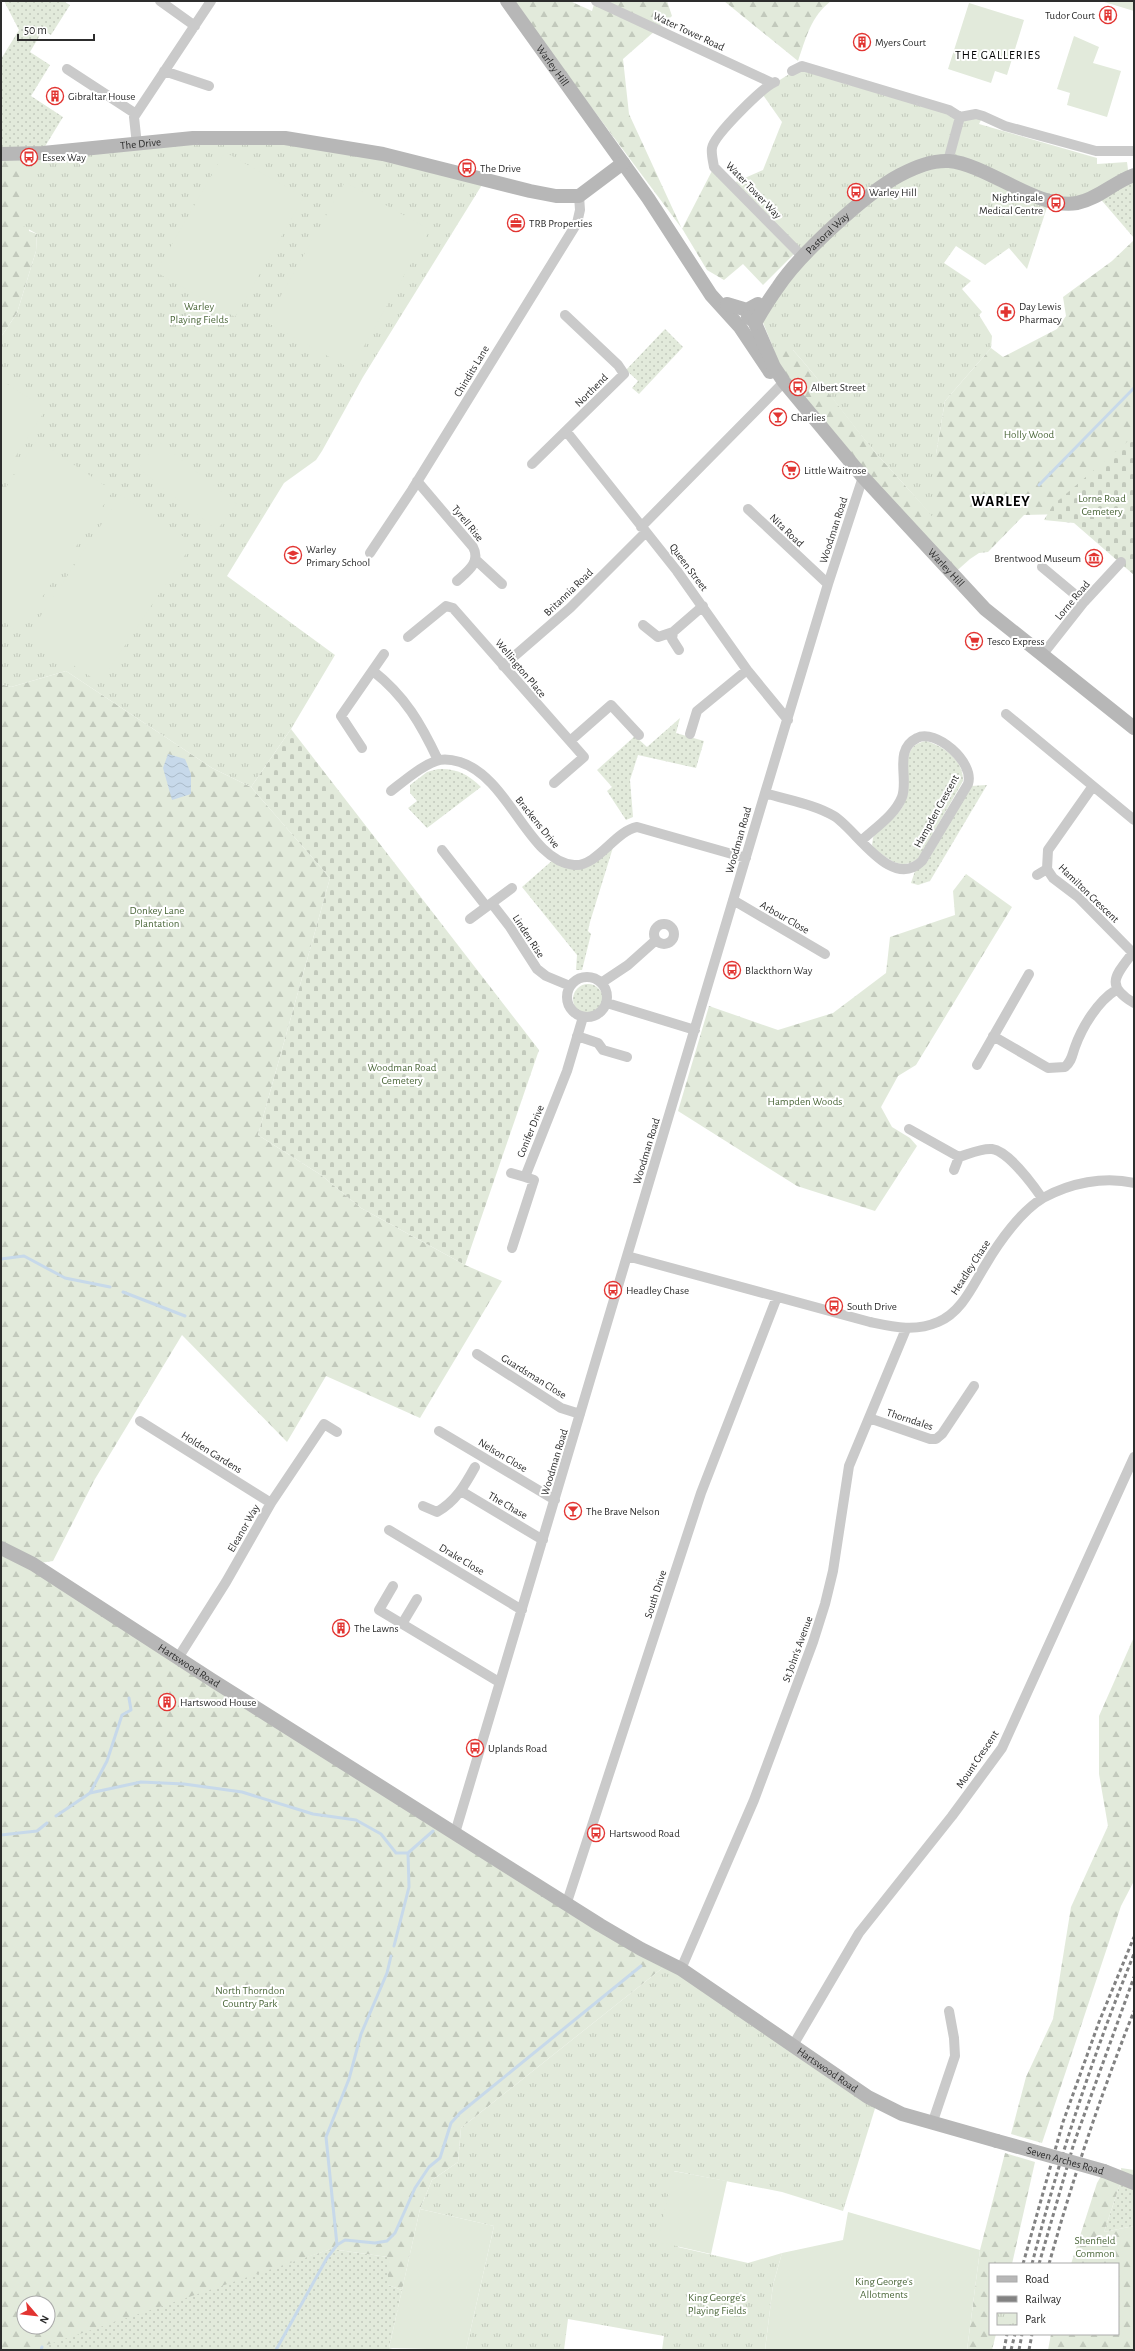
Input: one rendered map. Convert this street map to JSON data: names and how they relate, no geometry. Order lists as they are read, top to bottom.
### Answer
{
  "streets": {
    "street": [
      "Water Tower Road",
      "Warley Hill",
      "The Drive",
      "Water Tower Way",
      "Pastoral Way",
      "Chindits Lane",
      "Northend",
      "Tyrell Rise",
      "Nita Road",
      "Woodman Road",
      "Queen Street",
      "Britannia Road",
      "Lorne Road",
      "Wellington Place",
      "Hampden Crescent",
      "Brackens Drive",
      "Hamilton Crescent",
      "Arbour Close",
      "Linden Rise",
      "Conifer Drive",
      "Headley Chase",
      "Guardsman Close",
      "Thorndales",
      "Holden Gardens",
      "Nelson Close",
      "The Chase",
      "Eleanor Way",
      "Drake Close",
      "South Drive",
      "St John's Avenue",
      "Hartswood Road",
      "Mount Crescent",
      "Seven Arches Road"
    ]
  },
  "crossings": [
    ["Water Tower Road", "Water Tower Way"],
    ["Warley Hill", "Woodman Road"],
    ["Warley Hill", "Lorne Road"],
    ["The Drive", "Chindits Lane"],
    ["Water Tower Way", "Pastoral Way"],
    ["Chindits Lane", "Tyrell Rise"],
    ["Northend", "Queen Street"],
    ["Nita Road", "Woodman Road"],
    ["Woodman Road", "Queen Street"],
    ["Woodman Road", "Hampden Crescent"],
    ["Woodman Road", "Brackens Drive"],
    ["Woodman Road", "Arbour Close"],
    ["Woodman Road", "Headley Chase"],
    ["Woodman Road", "Guardsman Close"],
    ["Woodman Road", "Nelson Close"],
    ["Woodman Road", "The Chase"],
    ["Woodman Road", "Drake Close"],
    ["Woodman Road", "Hartswood Road"],
    ["Queen Street", "Britannia Road"],
    ["Britannia Road", "Wellington Place"],
    ["Linden Rise", "Conifer Drive"],
    ["Headley Chase", "South Drive"],
    ["Headley Chase", "St John's Avenue"],
    ["Thorndales", "St John's Avenue"],
    ["Holden Gardens", "Eleanor Way"],
    ["Eleanor Way", "Hartswood Road"],
    ["South Drive", "Hartswood Road"],
    ["St John's Avenue", "Hartswood Road"],
    ["Hartswood Road", "Mount Crescent"],
    ["Hartswood Road", "Seven Arches Road"]
  ],
  "districts": ["THE GALLERIES", "WARLEY"],
  "parks": [
    "Warley Playing Fields",
    "Holly Wood",
    "Lorne Road Cemetery",
    "Donkey Lane Plantation",
    "Woodman Road Cemetery",
    "Hampden Woods",
    "North Thorndon Country Park",
    "Shenfield Common",
    "King George's Allotments",
    "King George's Playing Fields"
  ],
  "places": {
    "building": [
      "Tudor Court",
      "Myers Court",
      "Gibraltar House",
      "The Lawns",
      "Hartswood House"
    ],
    "bus stop": [
      "Essex Way",
      "The Drive",
      "Warley Hill",
      "Nightingale Medical Centre",
      "Albert Street",
      "Blackthorn Way",
      "Headley Chase",
      "South Drive",
      "Uplands Road",
      "Hartswood Road"
    ],
    "office": ["TRB Properties"],
    "pharmacy": ["Day Lewis Pharmacy"],
    "bar": ["Charlies", "The Brave Nelson"],
    "supermarket": ["Little Waitrose", "Tesco Express"],
    "school or university": ["Warley Primary School"],
    "museum": ["Brentwood Museum"]
  },
  "legend": ["Road", "Railway", "Park"],
  "scale_bar": "50 m",
  "north": "bottom right"
}
